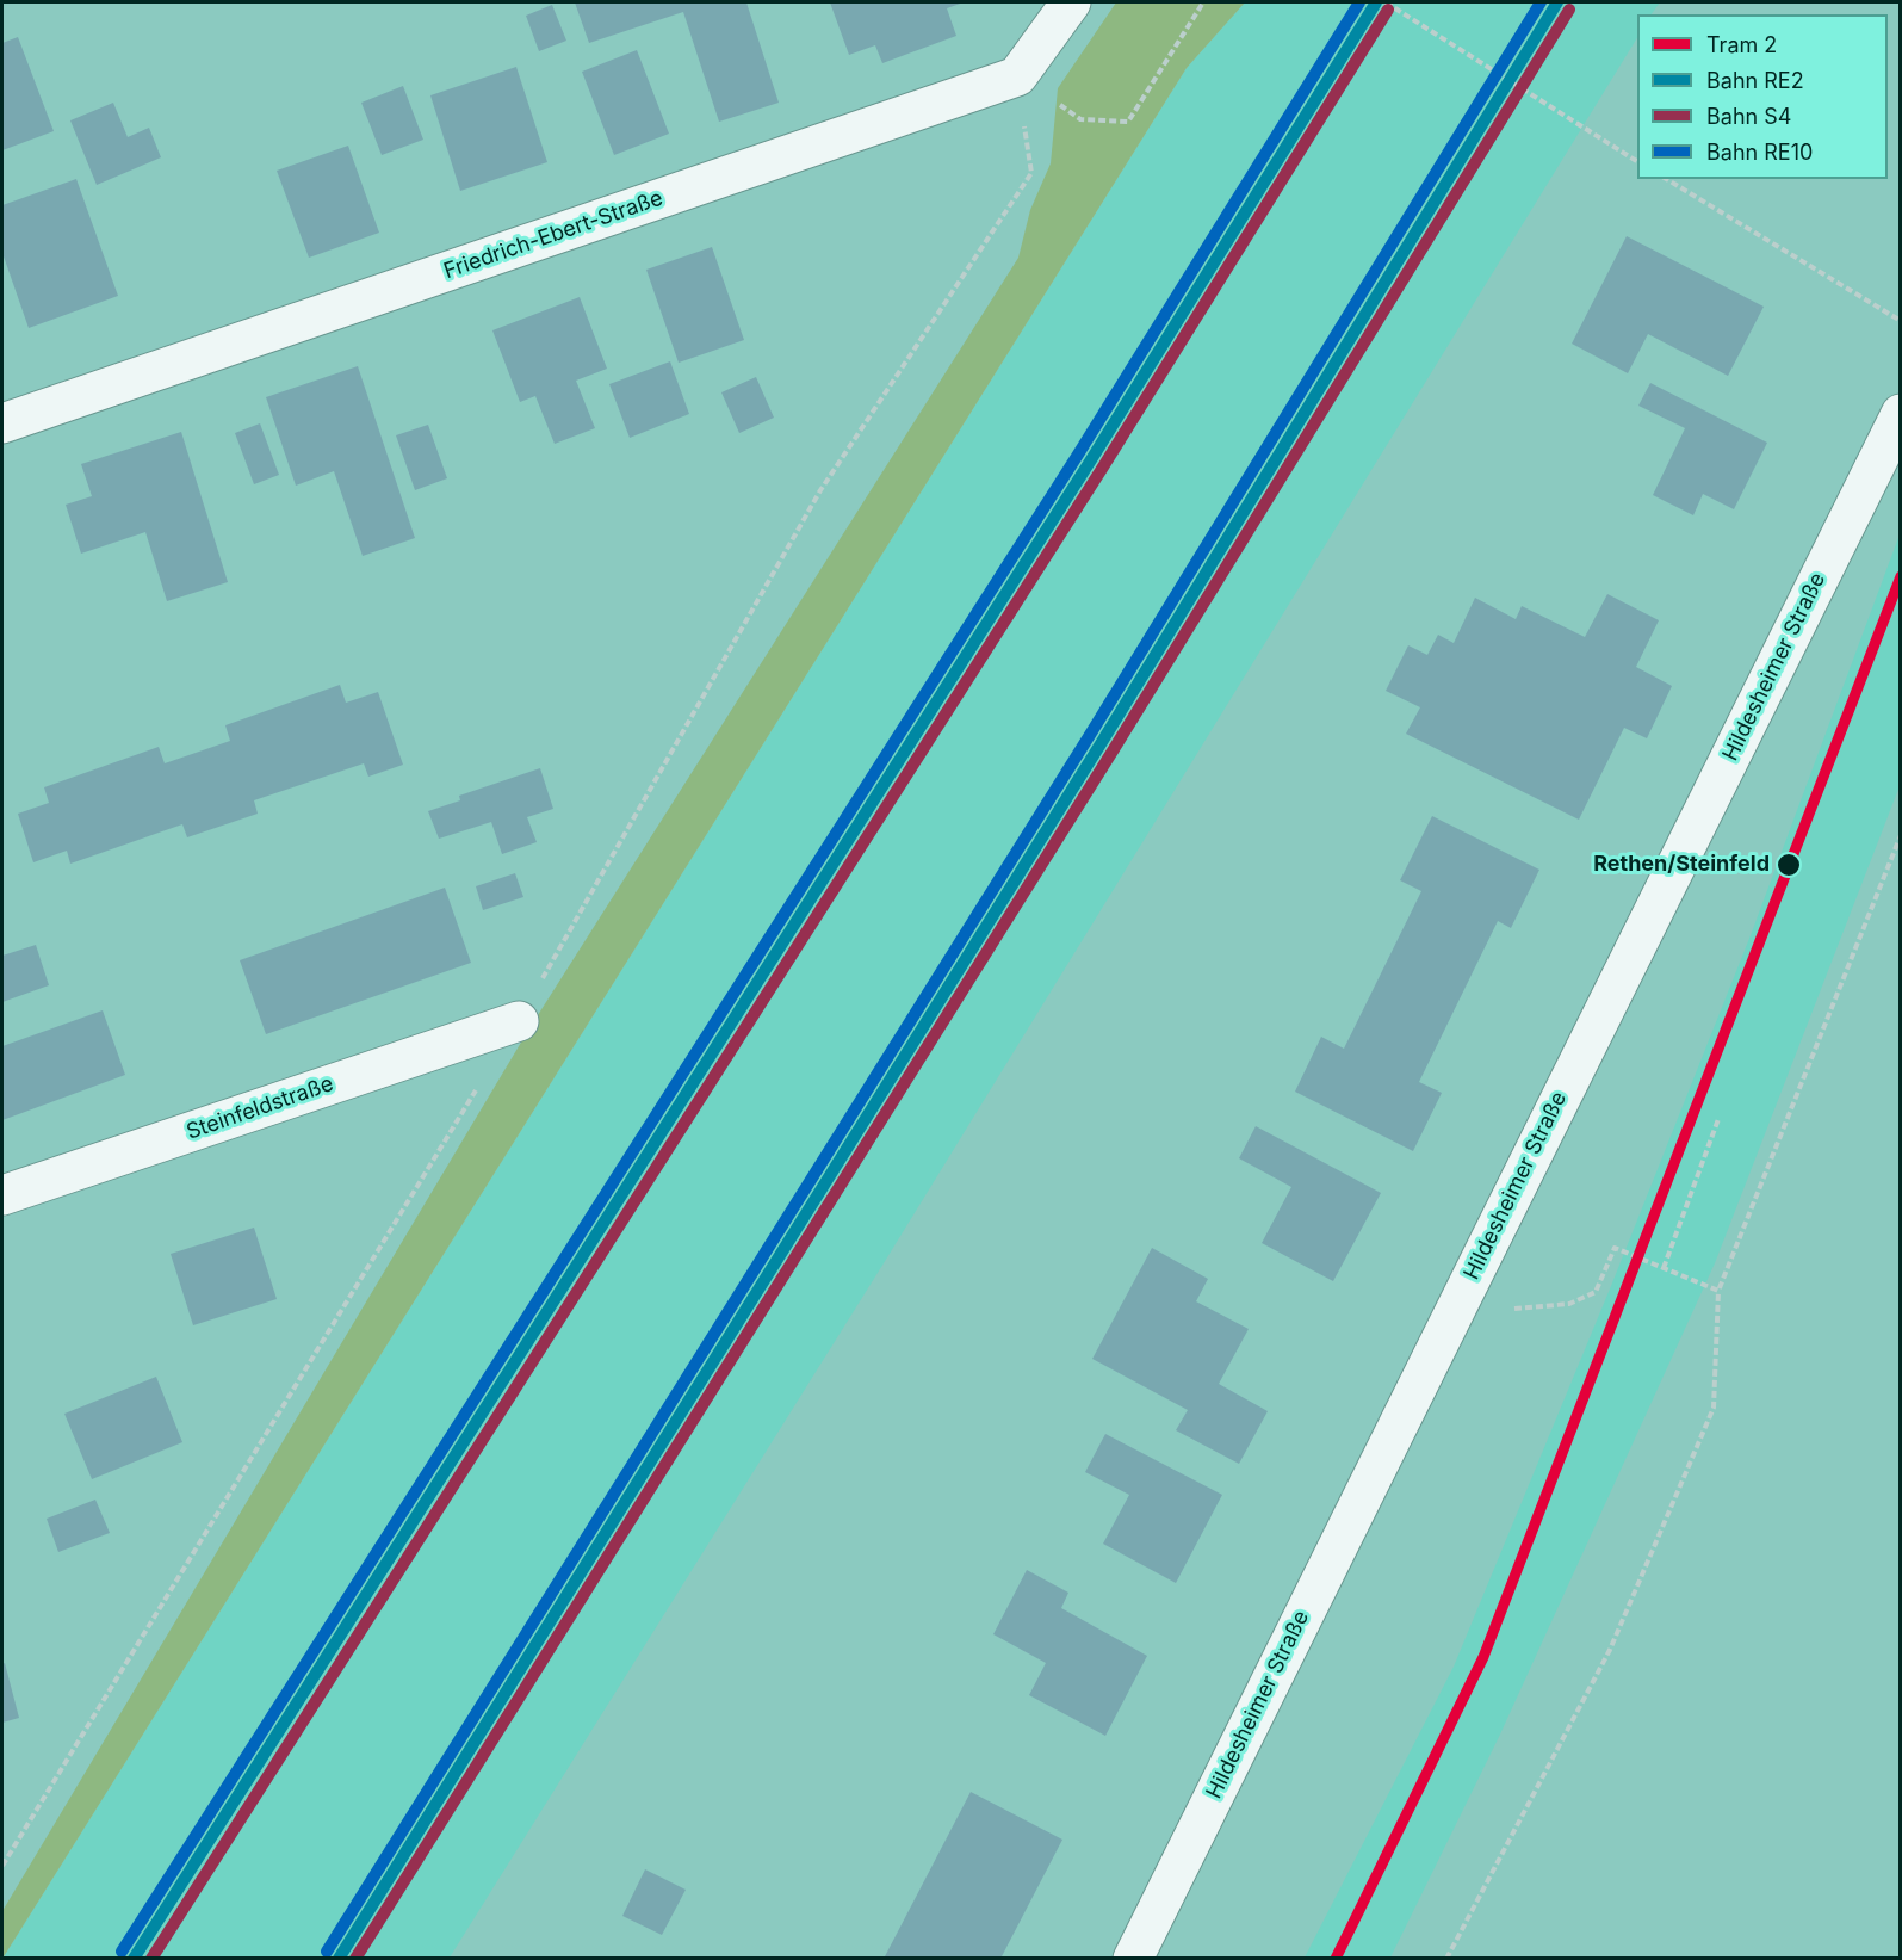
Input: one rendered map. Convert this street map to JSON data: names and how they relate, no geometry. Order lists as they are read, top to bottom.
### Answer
{
  "streets": {
    "street": ["Friedrich-Ebert-Straße", "Hildesheimer Straße", "Steinfeldstraße"]
  },
  "places": ["Rethen/Steinfeld"],
  "lines": [
    "rail line RE2",
    "rail line RE10",
    "rail line S4",
    "tram line 2"
  ],
  "legend": [
    "Tram 2",
    "Bahn RE2",
    "Bahn S4",
    "Bahn RE10"
  ]
}
